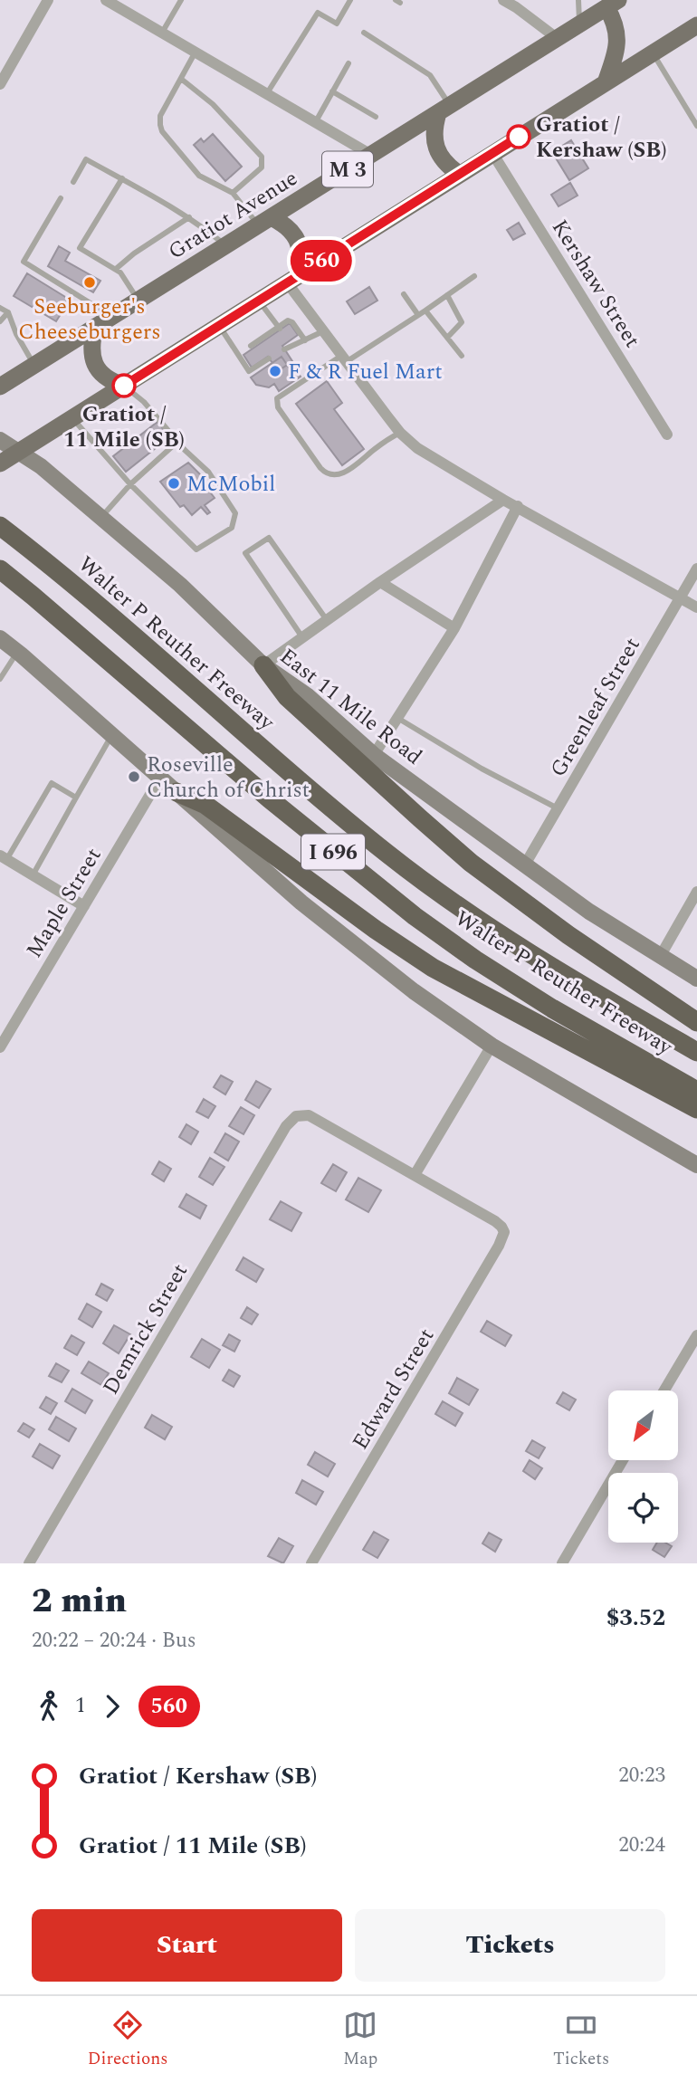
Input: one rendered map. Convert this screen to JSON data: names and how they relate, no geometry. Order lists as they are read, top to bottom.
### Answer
{
  "streets": {
    "highway": ["Walter P Reuther Freeway", "I 696"],
    "main road": ["M 3", "Gratiot Avenue", "East 11 Mile Road"],
    "street": [
      "Kershaw Street",
      "Greenleaf Street",
      "Maple Street",
      "Demrick Street",
      "Edward Street"
    ]
  },
  "crossings": [
    ["East 11 Mile Road", "Greenleaf Street"],
    ["Demrick Street", "Edward Street"]
  ],
  "places": [
    "Gratiot / Kershaw (SB)",
    "Seeburger's Cheeseburgers",
    "F & R Fuel Mart",
    "Gratiot / 11 Mile (SB)",
    "McMobil",
    "Roseville Church of Christ"
  ],
  "lines": ["bus line 560"],
  "north": "bottom left",
  "page": {
    "on_map": "560",
    "heading": ["2 min", "20:22 – 20:24 · Bus", "$3.52"],
    "legs": ["1", "560"],
    "list": [
      {
        "name": "Gratiot / Kershaw (SB)",
        "value": "20:23"
      },
      {
        "name": "Gratiot / 11 Mile (SB)",
        "value": "20:24"
      }
    ],
    "buttons": ["Start", "Tickets"],
    "tabs": ["Directions", "Map", "Tickets"]
  }
}
